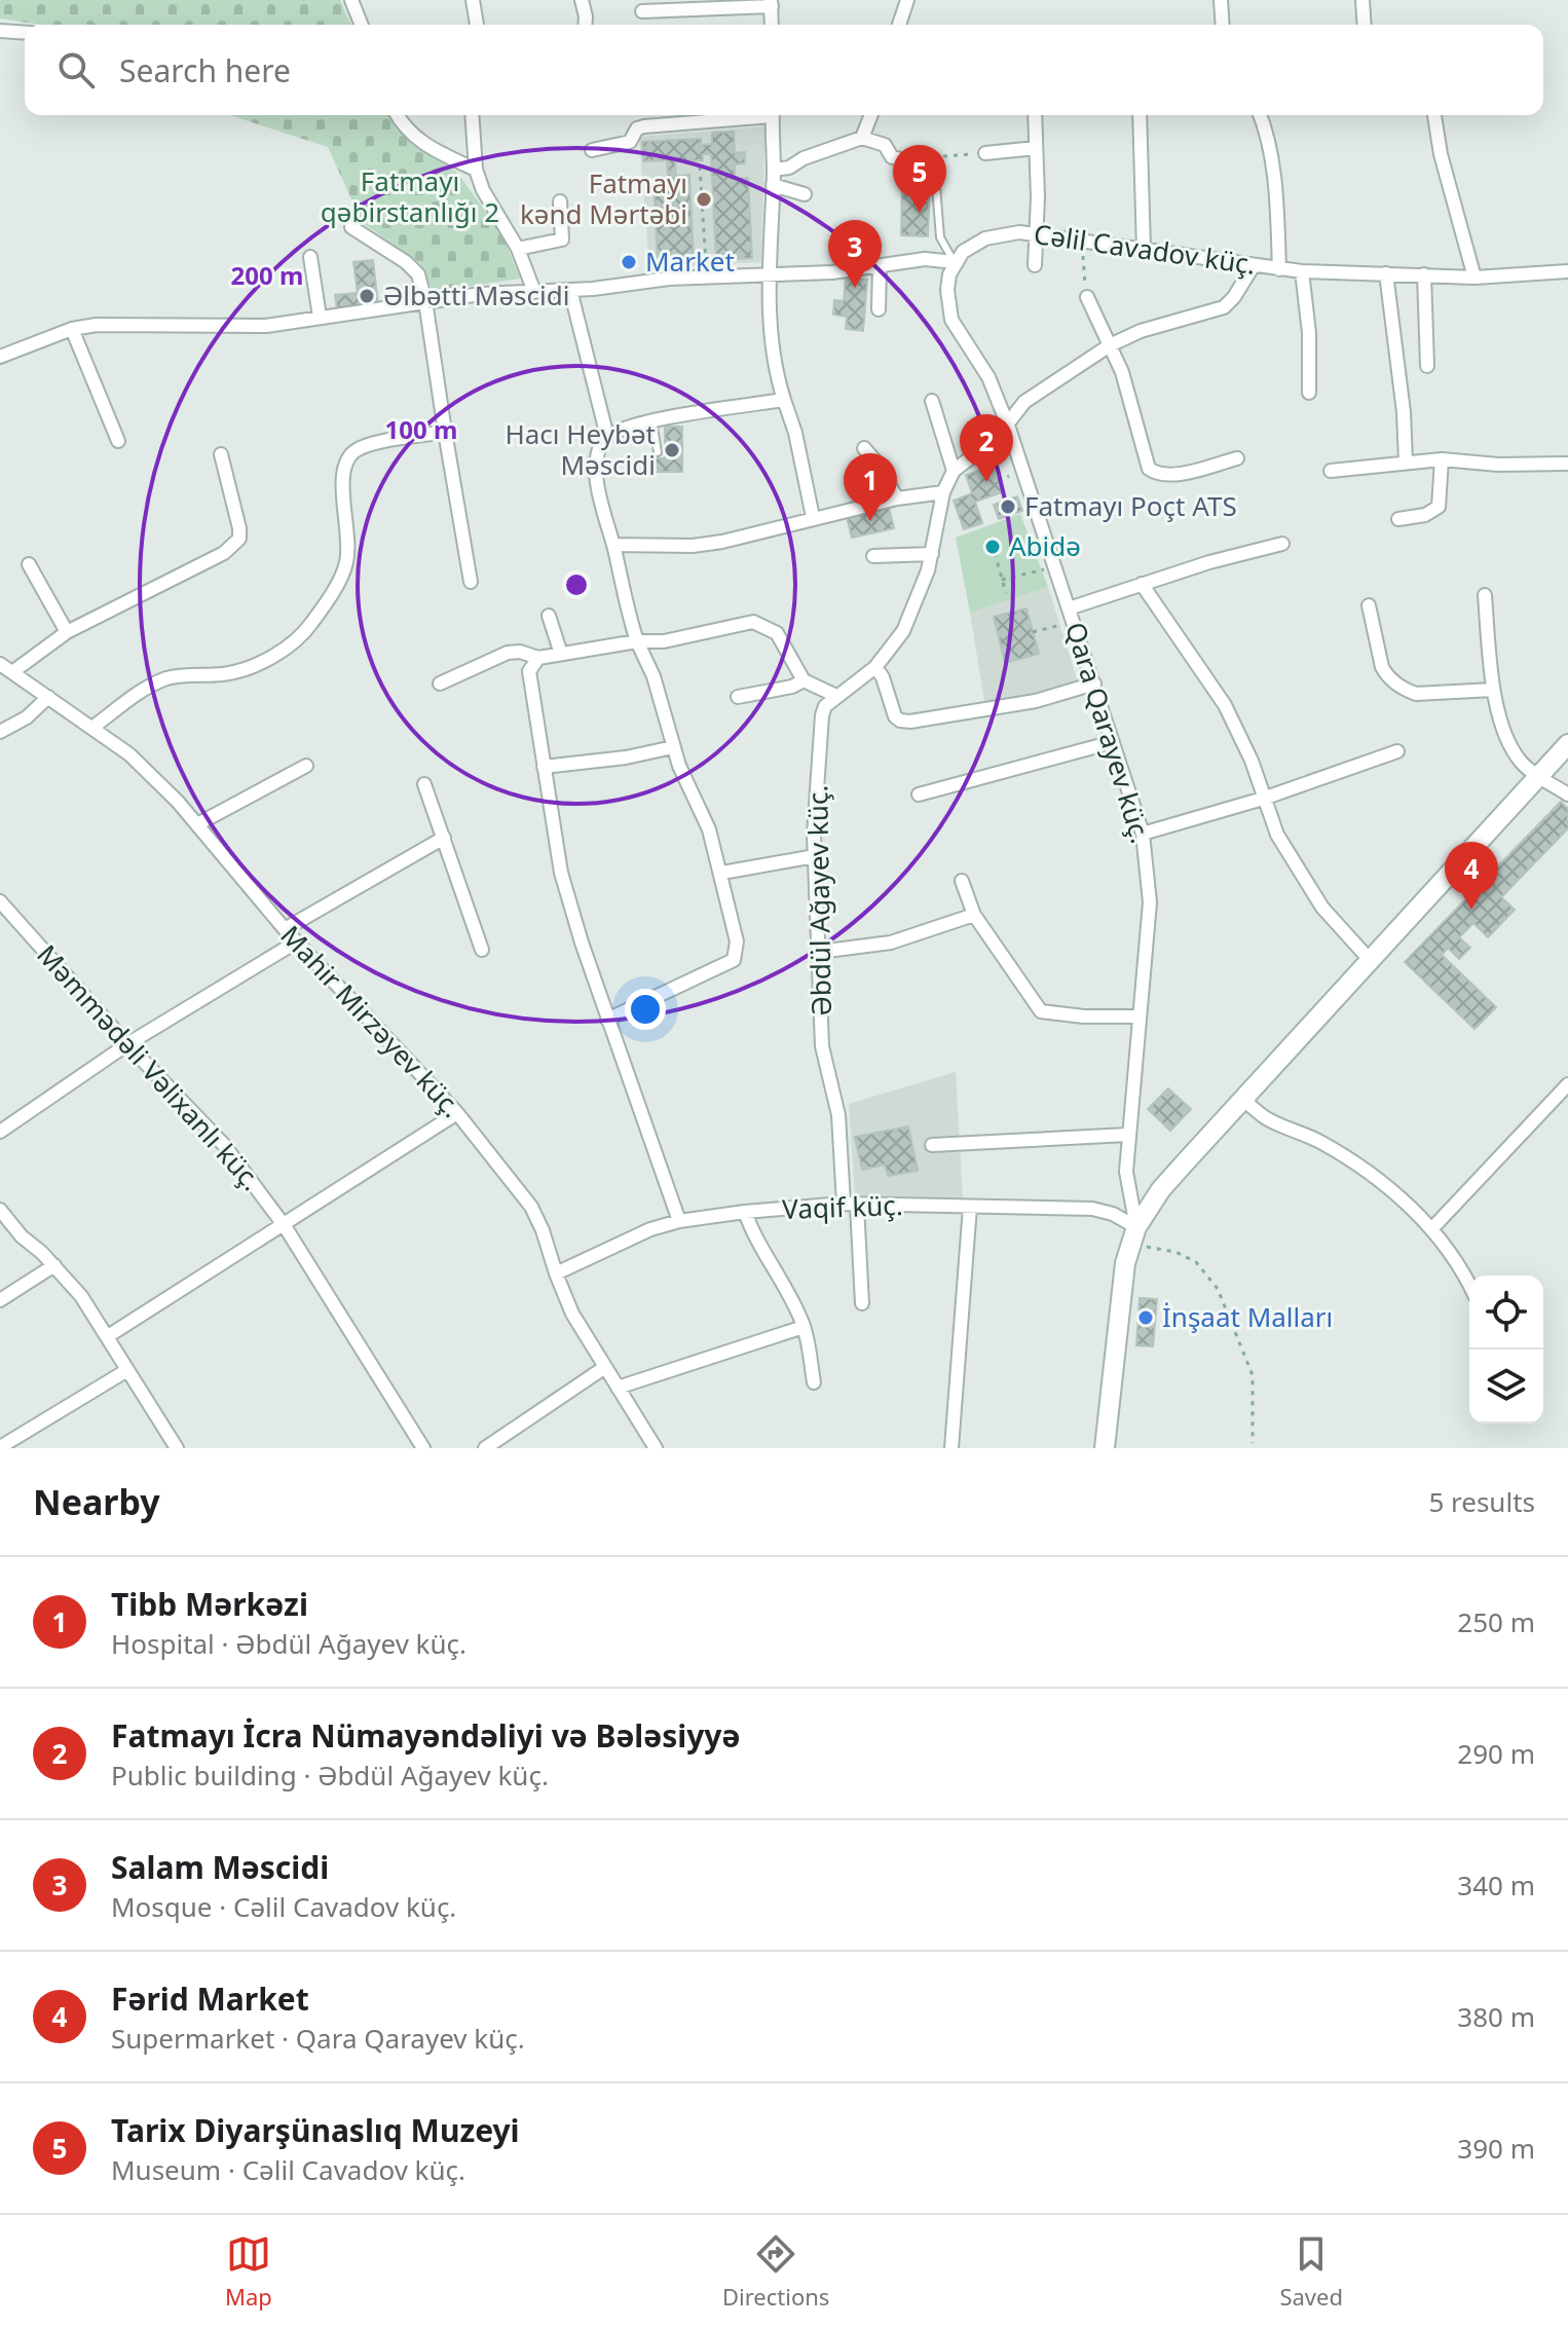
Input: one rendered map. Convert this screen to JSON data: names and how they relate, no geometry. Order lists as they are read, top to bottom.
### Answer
{
  "streets": {
    "street": [
      "Cəlil Cavadov küç.",
      "Qara Qarayev küç.",
      "Əbdül Ağayev küç.",
      "Mahir Mirzəyev küç.",
      "Məmmədəli Vəlixanlı küç.",
      "Vaqif küç."
    ]
  },
  "crossings": [
    ["Cəlil Cavadov küç.", "Qara Qarayev küç."],
    ["Qara Qarayev küç.", "Vaqif küç."],
    ["Əbdül Ağayev küç.", "Vaqif küç."],
    ["Mahir Mirzəyev küç.", "Vaqif küç."]
  ],
  "parks": ["Fatmayı qəbirstanlığı 2"],
  "places": [
    "Fatmayı kənd Mərtəbi",
    "Market",
    "Əlbətti Məscidi",
    "Hacı Heybət Məscidi",
    "Fatmayı Poçt ATS",
    "Abidə",
    "İnşaat Malları"
  ],
  "page": {
    "search": "Search here",
    "pins": [
      "5",
      "3",
      "2",
      "1",
      "4"
    ],
    "heading": ["Nearby", "5 results"],
    "list": [
      {
        "mark": "1",
        "name": "Tibb Mərkəzi",
        "note": "Hospital · Əbdül Ağayev küç.",
        "value": "250 m"
      },
      {
        "mark": "2",
        "name": "Fatmayı İcra Nümayəndəliyi və Bələsiyyə",
        "note": "Public building · Əbdül Ağayev küç.",
        "value": "290 m"
      },
      {
        "mark": "3",
        "name": "Salam Məscidi",
        "note": "Mosque · Cəlil Cavadov küç.",
        "value": "340 m"
      },
      {
        "mark": "4",
        "name": "Fərid Market",
        "note": "Supermarket · Qara Qarayev küç.",
        "value": "380 m"
      },
      {
        "mark": "5",
        "name": "Tarix Diyarşünaslıq Muzeyi",
        "note": "Museum · Cəlil Cavadov küç.",
        "value": "390 m"
      }
    ],
    "nav": ["Map", "Directions", "Saved"]
  },
  "rings": ["200 m", "100 m"]
}
